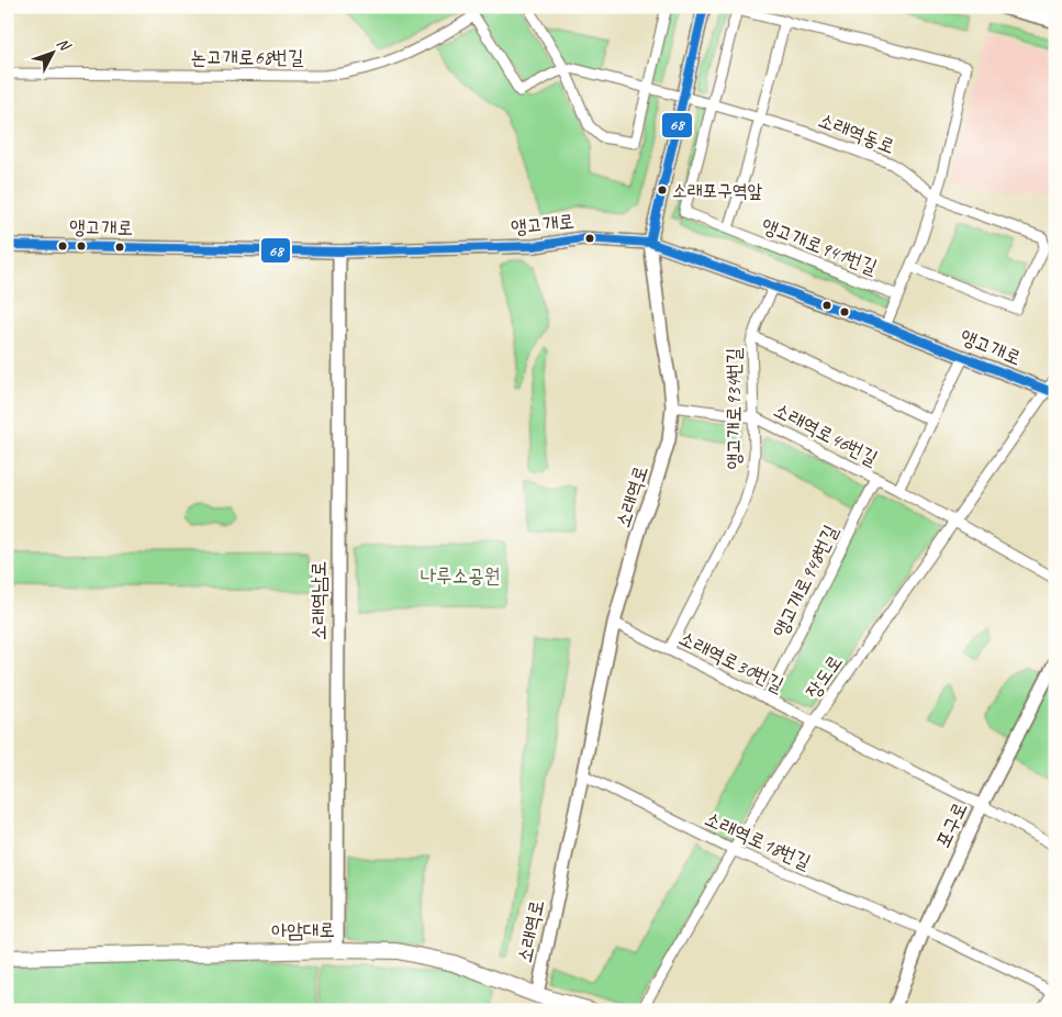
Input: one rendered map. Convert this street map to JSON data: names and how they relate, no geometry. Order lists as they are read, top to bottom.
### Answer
{
  "streets": {
    "main road": ["아암대로"],
    "street": [
      "논고개로68번길",
      "소래역동로",
      "앵고개로",
      "앵고개로941번길",
      "앵고개로934번길",
      "소래역로46번길",
      "소래역로",
      "앵고개로948번길",
      "소래역남로",
      "소래역로30번길",
      "장도로",
      "포구로",
      "소래역로18번길"
    ]
  },
  "crossings": [
    ["소래역동로", "소래역로"],
    ["앵고개로", "앵고개로934번길"],
    ["앵고개로", "소래역로"],
    ["앵고개로", "소래역남로"],
    ["앵고개로", "장도로"],
    ["앵고개로934번길", "소래역로46번길"],
    ["앵고개로934번길", "소래역로30번길"],
    ["소래역로46번길", "소래역로"],
    ["소래역로46번길", "앵고개로948번길"],
    ["소래역로46번길", "장도로"],
    ["소래역로", "소래역로30번길"],
    ["소래역로", "소래역로18번길"],
    ["소래역로", "아암대로"],
    ["앵고개로948번길", "소래역로30번길"],
    ["소래역남로", "아암대로"],
    ["소래역로30번길", "장도로"],
    ["소래역로30번길", "포구로"],
    ["장도로", "소래역로18번길"],
    ["포구로", "소래역로18번길"]
  ],
  "parks": ["나루소공원"],
  "places": ["소래포구역앞"],
  "lines": ["transit line 68"],
  "north": "top right"
}
